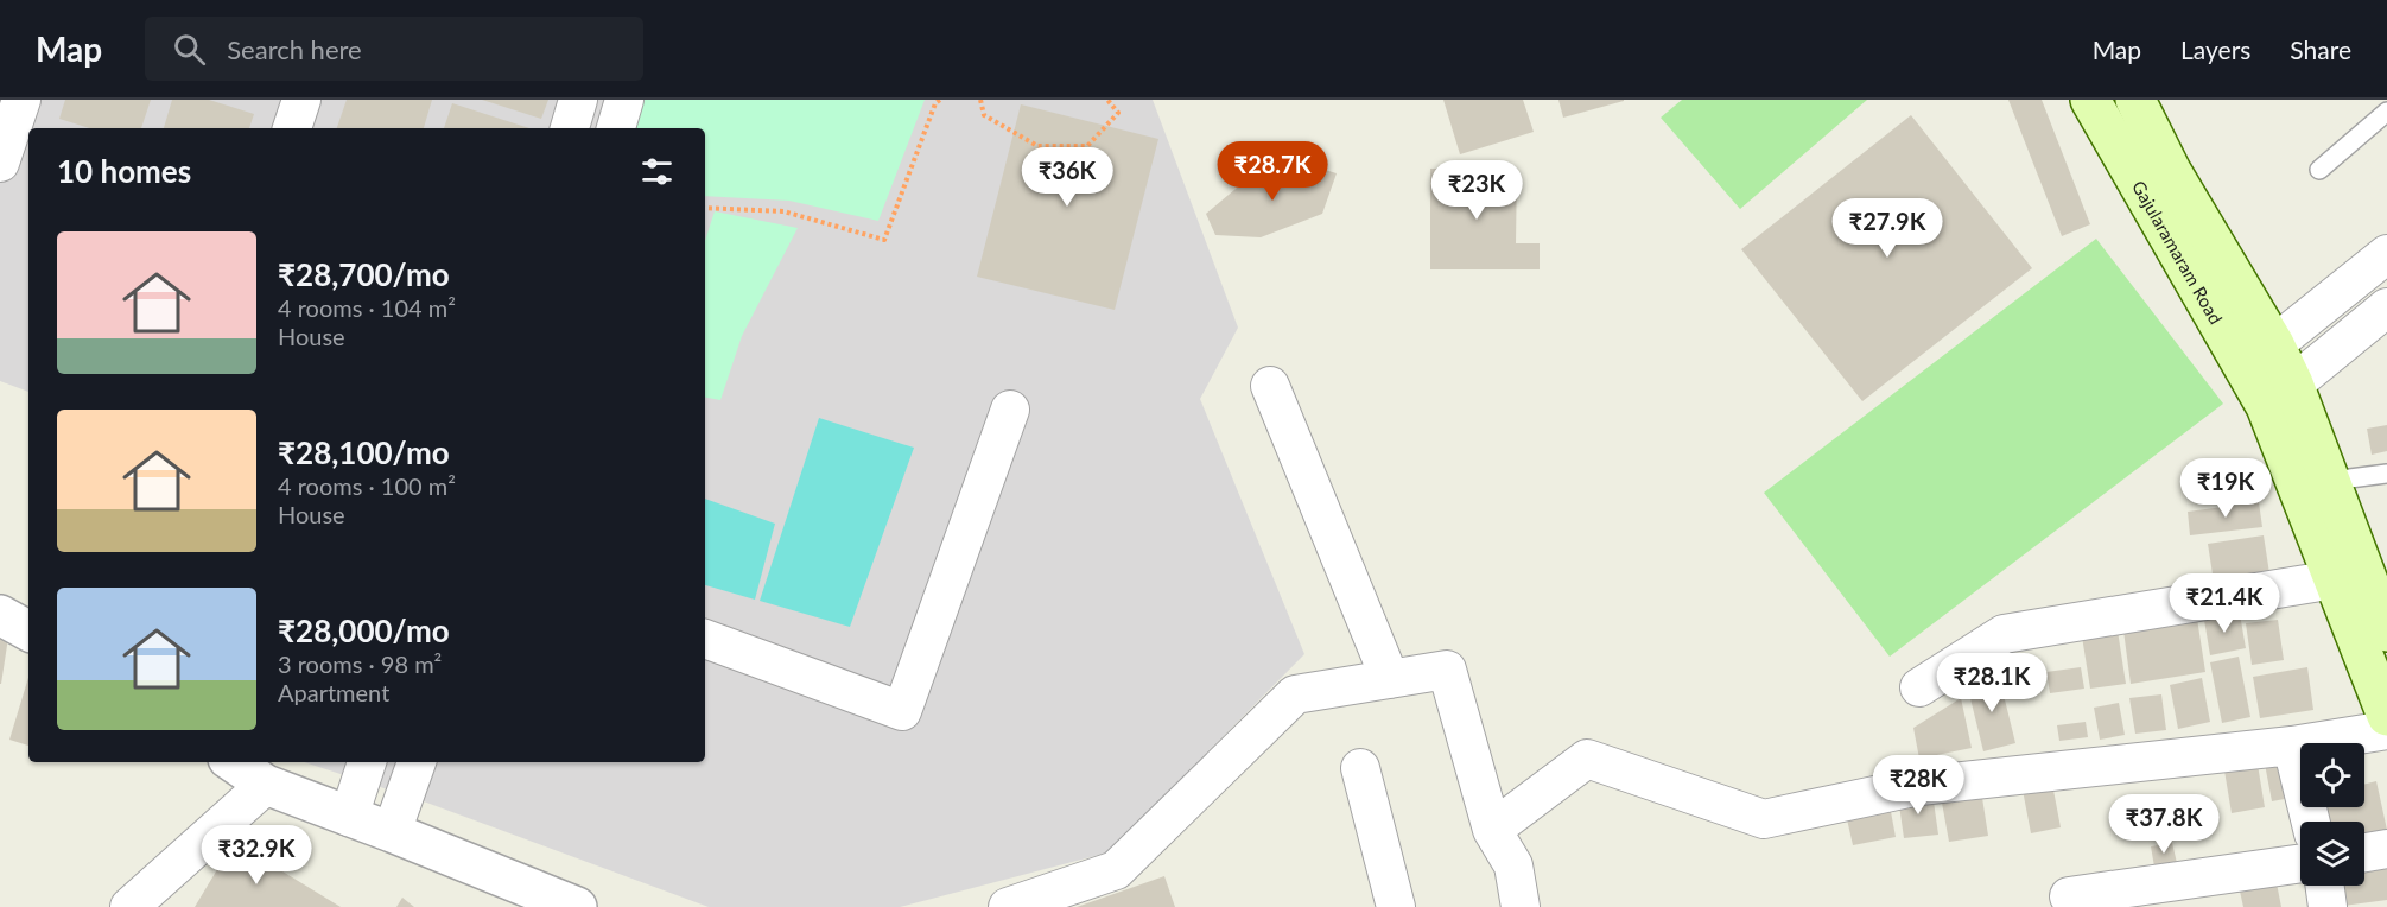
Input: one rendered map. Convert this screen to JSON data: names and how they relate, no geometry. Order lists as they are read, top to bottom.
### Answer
{
  "streets": {
    "main road": ["Gajularamaram Road"]
  },
  "page": {
    "header": "Map",
    "search": "Search here",
    "nav": ["Map", "Layers", "Share"],
    "heading": "10 homes",
    "price": [
      "₹28.7K",
      "₹36K",
      "₹23K",
      "₹27.9K",
      "₹19K",
      "₹21.4K",
      "₹28.1K",
      "₹28K",
      "₹37.8K",
      "₹32.9K"
    ],
    "list": [
      {
        "name": "₹28,700/mo",
        "note": "4 rooms · 104 m² · House"
      },
      {
        "name": "₹28,100/mo",
        "note": "4 rooms · 100 m² · House"
      },
      {
        "name": "₹28,000/mo",
        "note": "3 rooms · 98 m² · Apartment"
      }
    ]
  }
}
